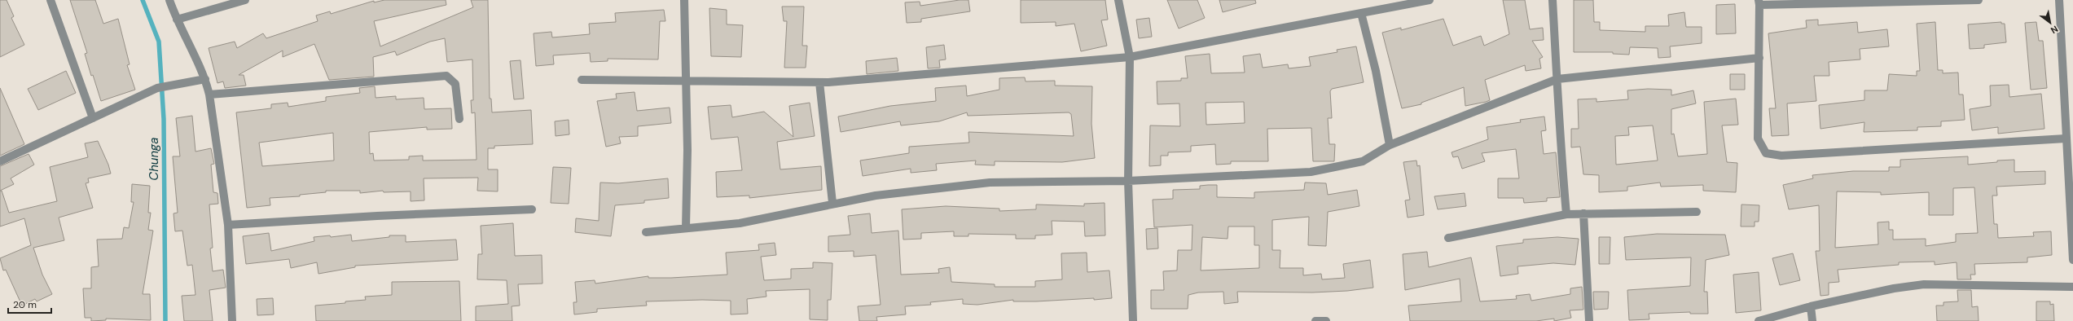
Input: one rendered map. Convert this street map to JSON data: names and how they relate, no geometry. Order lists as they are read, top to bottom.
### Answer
{
  "water": ["Chunga"],
  "scale_bar": "20 m",
  "north": "bottom right"
}
